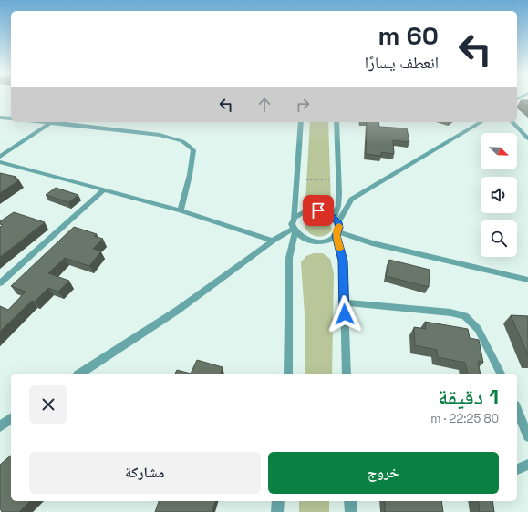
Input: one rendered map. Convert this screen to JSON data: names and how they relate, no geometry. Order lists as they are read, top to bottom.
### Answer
{
  "north": "bottom right",
  "page": {
    "turn": ["60 m", "انعطف يسارًا"],
    "heading": ["1 دقيقة", "80 m · 22:25"],
    "buttons": ["خروج", "مشاركة"]
  }
}
